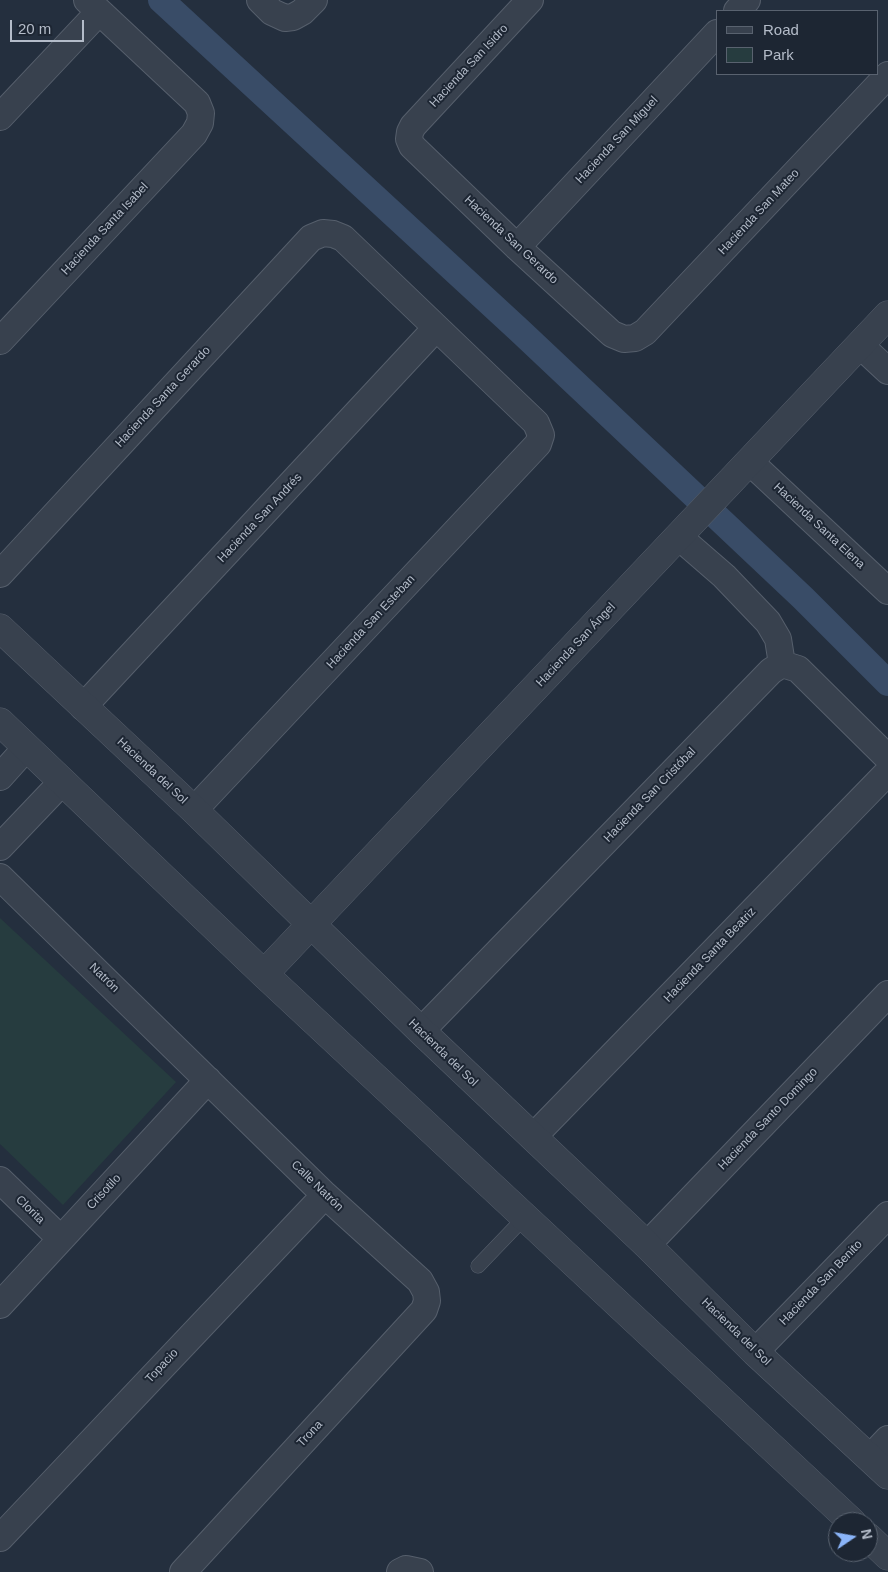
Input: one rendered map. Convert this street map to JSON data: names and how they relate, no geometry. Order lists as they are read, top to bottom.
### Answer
{
  "streets": {
    "street": [
      "Hacienda San Isidro",
      "Hacienda San Miguel",
      "Hacienda San Mateo",
      "Hacienda Santa Isabel",
      "Hacienda San Gerardo",
      "Hacienda Santa Gerardo",
      "Hacienda San Andrés",
      "Hacienda Santa Elena",
      "Hacienda San Esteban",
      "Hacienda San Ángel",
      "Hacienda del Sol",
      "Hacienda San Cristóbal",
      "Hacienda Santa Beatriz",
      "Natrón",
      "Hacienda Santo Domingo",
      "Calle Natrón",
      "Crisotilo",
      "Clorita",
      "Hacienda San Benito",
      "Topacio",
      "Trona"
    ]
  },
  "crossings": [
    ["Hacienda San Isidro", "Hacienda San Gerardo"],
    ["Hacienda San Miguel", "Hacienda San Gerardo"],
    ["Hacienda San Mateo", "Hacienda San Gerardo"],
    ["Hacienda Santa Gerardo", "Hacienda San Andrés"],
    ["Hacienda Santa Gerardo", "Hacienda San Esteban"],
    ["Hacienda San Andrés", "Hacienda San Esteban"],
    ["Hacienda San Andrés", "Hacienda del Sol"],
    ["Hacienda Santa Elena", "Hacienda San Ángel"],
    ["Hacienda San Esteban", "Hacienda del Sol"],
    ["Hacienda San Ángel", "Hacienda del Sol"],
    ["Hacienda del Sol", "Hacienda San Cristóbal"],
    ["Hacienda del Sol", "Hacienda Santa Beatriz"],
    ["Hacienda del Sol", "Hacienda Santo Domingo"],
    ["Hacienda del Sol", "Hacienda San Benito"],
    ["Natrón", "Calle Natrón"],
    ["Natrón", "Crisotilo"],
    ["Calle Natrón", "Crisotilo"],
    ["Calle Natrón", "Topacio"],
    ["Calle Natrón", "Trona"],
    ["Crisotilo", "Clorita"]
  ],
  "legend": ["Road", "Park"],
  "scale_bar": "20 m",
  "north": "right"
}
